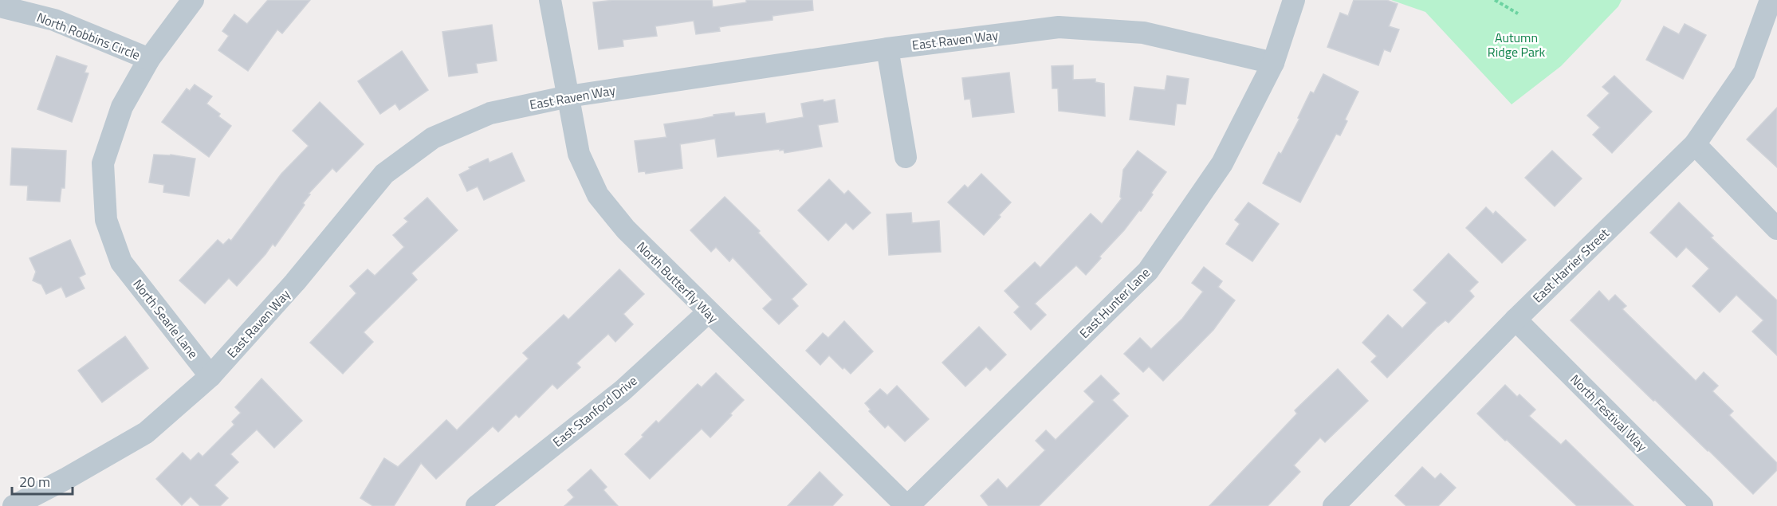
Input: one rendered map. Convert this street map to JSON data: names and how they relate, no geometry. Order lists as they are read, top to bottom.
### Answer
{
  "streets": {
    "street": [
      "North Robbins Circle",
      "East Raven Way",
      "East Harrier Street",
      "North Butterfly Way",
      "East Hunter Lane",
      "North Searle Lane",
      "East Stanford Drive",
      "North Festival Way"
    ]
  },
  "crossings": [
    ["North Robbins Circle", "North Searle Lane"],
    ["East Raven Way", "North Butterfly Way"],
    ["East Raven Way", "East Hunter Lane"],
    ["East Raven Way", "North Searle Lane"],
    ["East Harrier Street", "North Festival Way"],
    ["North Butterfly Way", "East Hunter Lane"],
    ["North Butterfly Way", "East Stanford Drive"]
  ],
  "parks": ["Autumn Ridge Park"],
  "scale_bar": "20 m"
}
